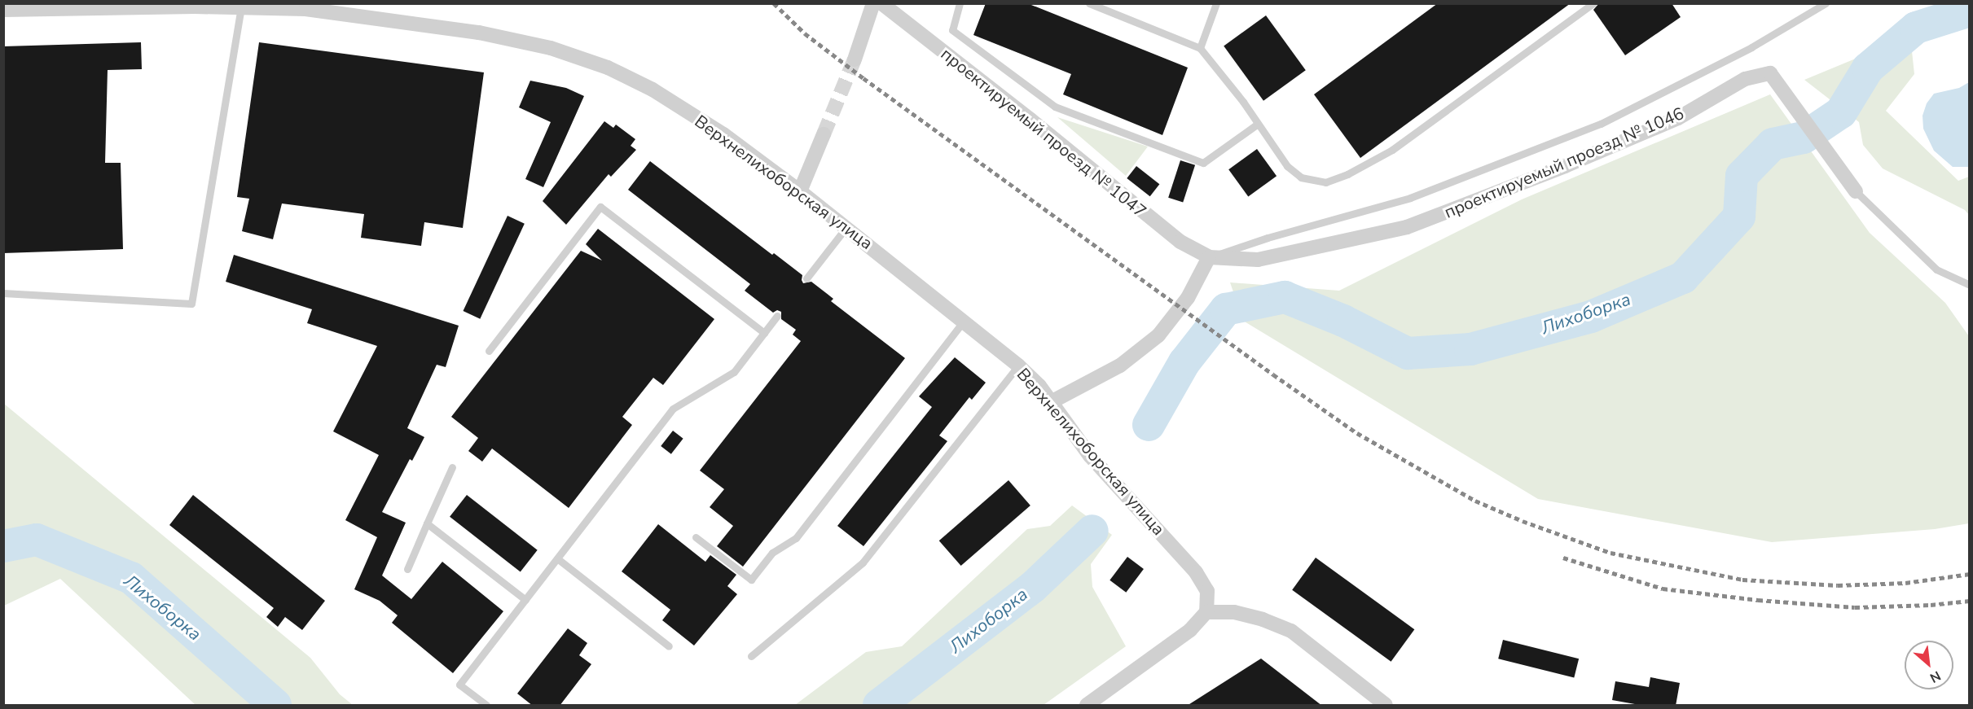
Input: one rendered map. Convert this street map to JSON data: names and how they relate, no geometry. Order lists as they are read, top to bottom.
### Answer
{
  "streets": {
    "street": ["проектируемый проезд № 1047", "проектируемый проезд № 1046", "Верхнелихоборская улица"]
  },
  "crossings": [
    ["проектируемый проезд № 1047", "проектируемый проезд № 1046"]
  ],
  "water": ["Лихоборка"],
  "north": "bottom right"
}
